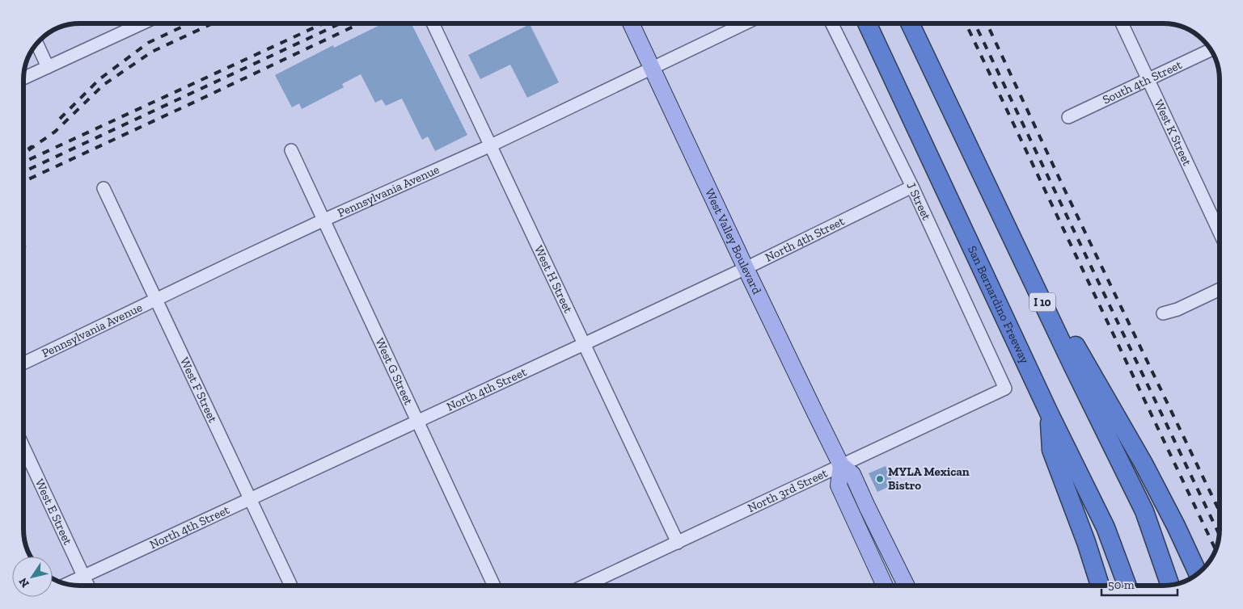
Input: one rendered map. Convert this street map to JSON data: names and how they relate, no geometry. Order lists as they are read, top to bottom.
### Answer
{
  "streets": {
    "highway": ["I 10", "San Bernardino Freeway"],
    "main road": ["West Valley Boulevard"],
    "street": [
      "South 4th Street",
      "West K Street",
      "Pennsylvania Avenue",
      "J Street",
      "North 4th Street",
      "West H Street",
      "West G Street",
      "West F Street",
      "North 3rd Street",
      "West E Street"
    ]
  },
  "crossings": [
    ["South 4th Street", "West K Street"],
    ["Pennsylvania Avenue", "West Valley Boulevard"],
    ["Pennsylvania Avenue", "West H Street"],
    ["Pennsylvania Avenue", "West G Street"],
    ["Pennsylvania Avenue", "West F Street"],
    ["J Street", "North 4th Street"],
    ["J Street", "North 3rd Street"],
    ["North 4th Street", "West Valley Boulevard"],
    ["North 4th Street", "West H Street"],
    ["North 4th Street", "West G Street"],
    ["North 4th Street", "West F Street"],
    ["North 4th Street", "West E Street"],
    ["West Valley Boulevard", "North 3rd Street"],
    ["West H Street", "North 3rd Street"]
  ],
  "places": ["MYLA Mexican Bistro"],
  "scale_bar": "50 m",
  "north": "bottom left"
}
